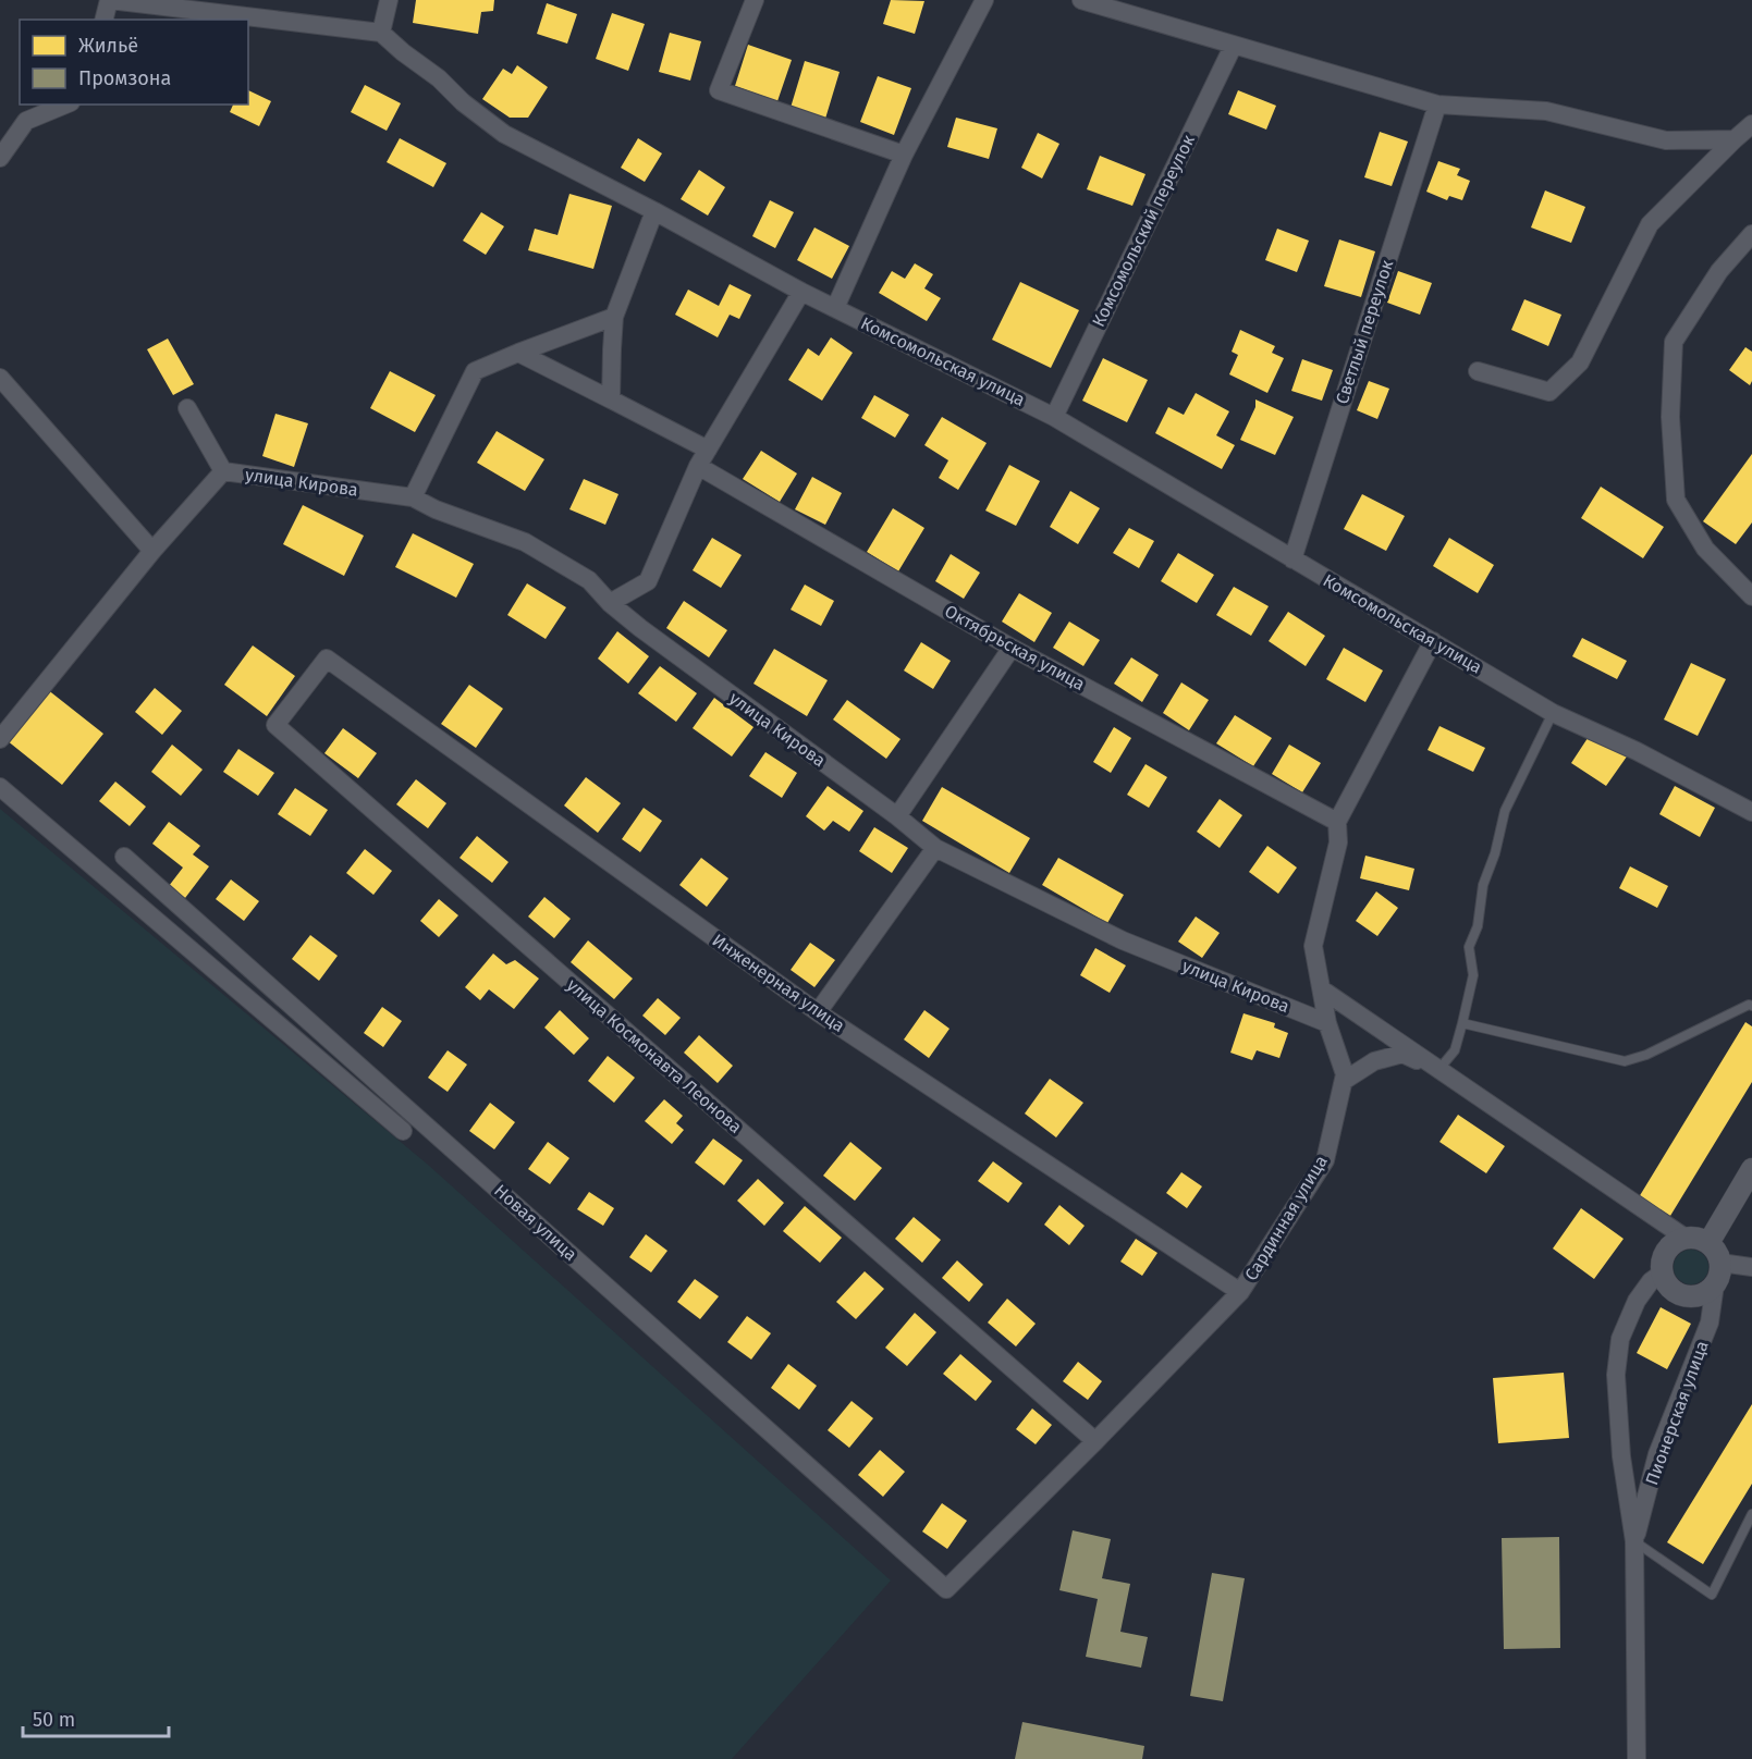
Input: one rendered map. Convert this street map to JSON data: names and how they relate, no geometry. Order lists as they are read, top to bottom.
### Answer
{
  "streets": {
    "street": [
      "Комсомольский переулок",
      "Светлый переулок",
      "Комсомольская улица",
      "улица Кирова",
      "Октябрьская улица",
      "Инженерная улица",
      "улица Космонавта Леонова",
      "Сардинная улица",
      "Новая улица",
      "Пионерская улица"
    ]
  },
  "crossings": [
    ["Комсомольский переулок", "Комсомольская улица"],
    ["Светлый переулок", "Комсомольская улица"],
    ["Комсомольская улица", "Сардинная улица"],
    ["улица Кирова", "Сардинная улица"],
    ["Октябрьская улица", "Сардинная улица"],
    ["Инженерная улица", "улица Космонавта Леонова"],
    ["Инженерная улица", "Сардинная улица"],
    ["улица Космонавта Леонова", "Сардинная улица"],
    ["Сардинная улица", "Новая улица"]
  ],
  "legend": ["Жильё", "Промзона"],
  "scale_bar": "50 m"
}
